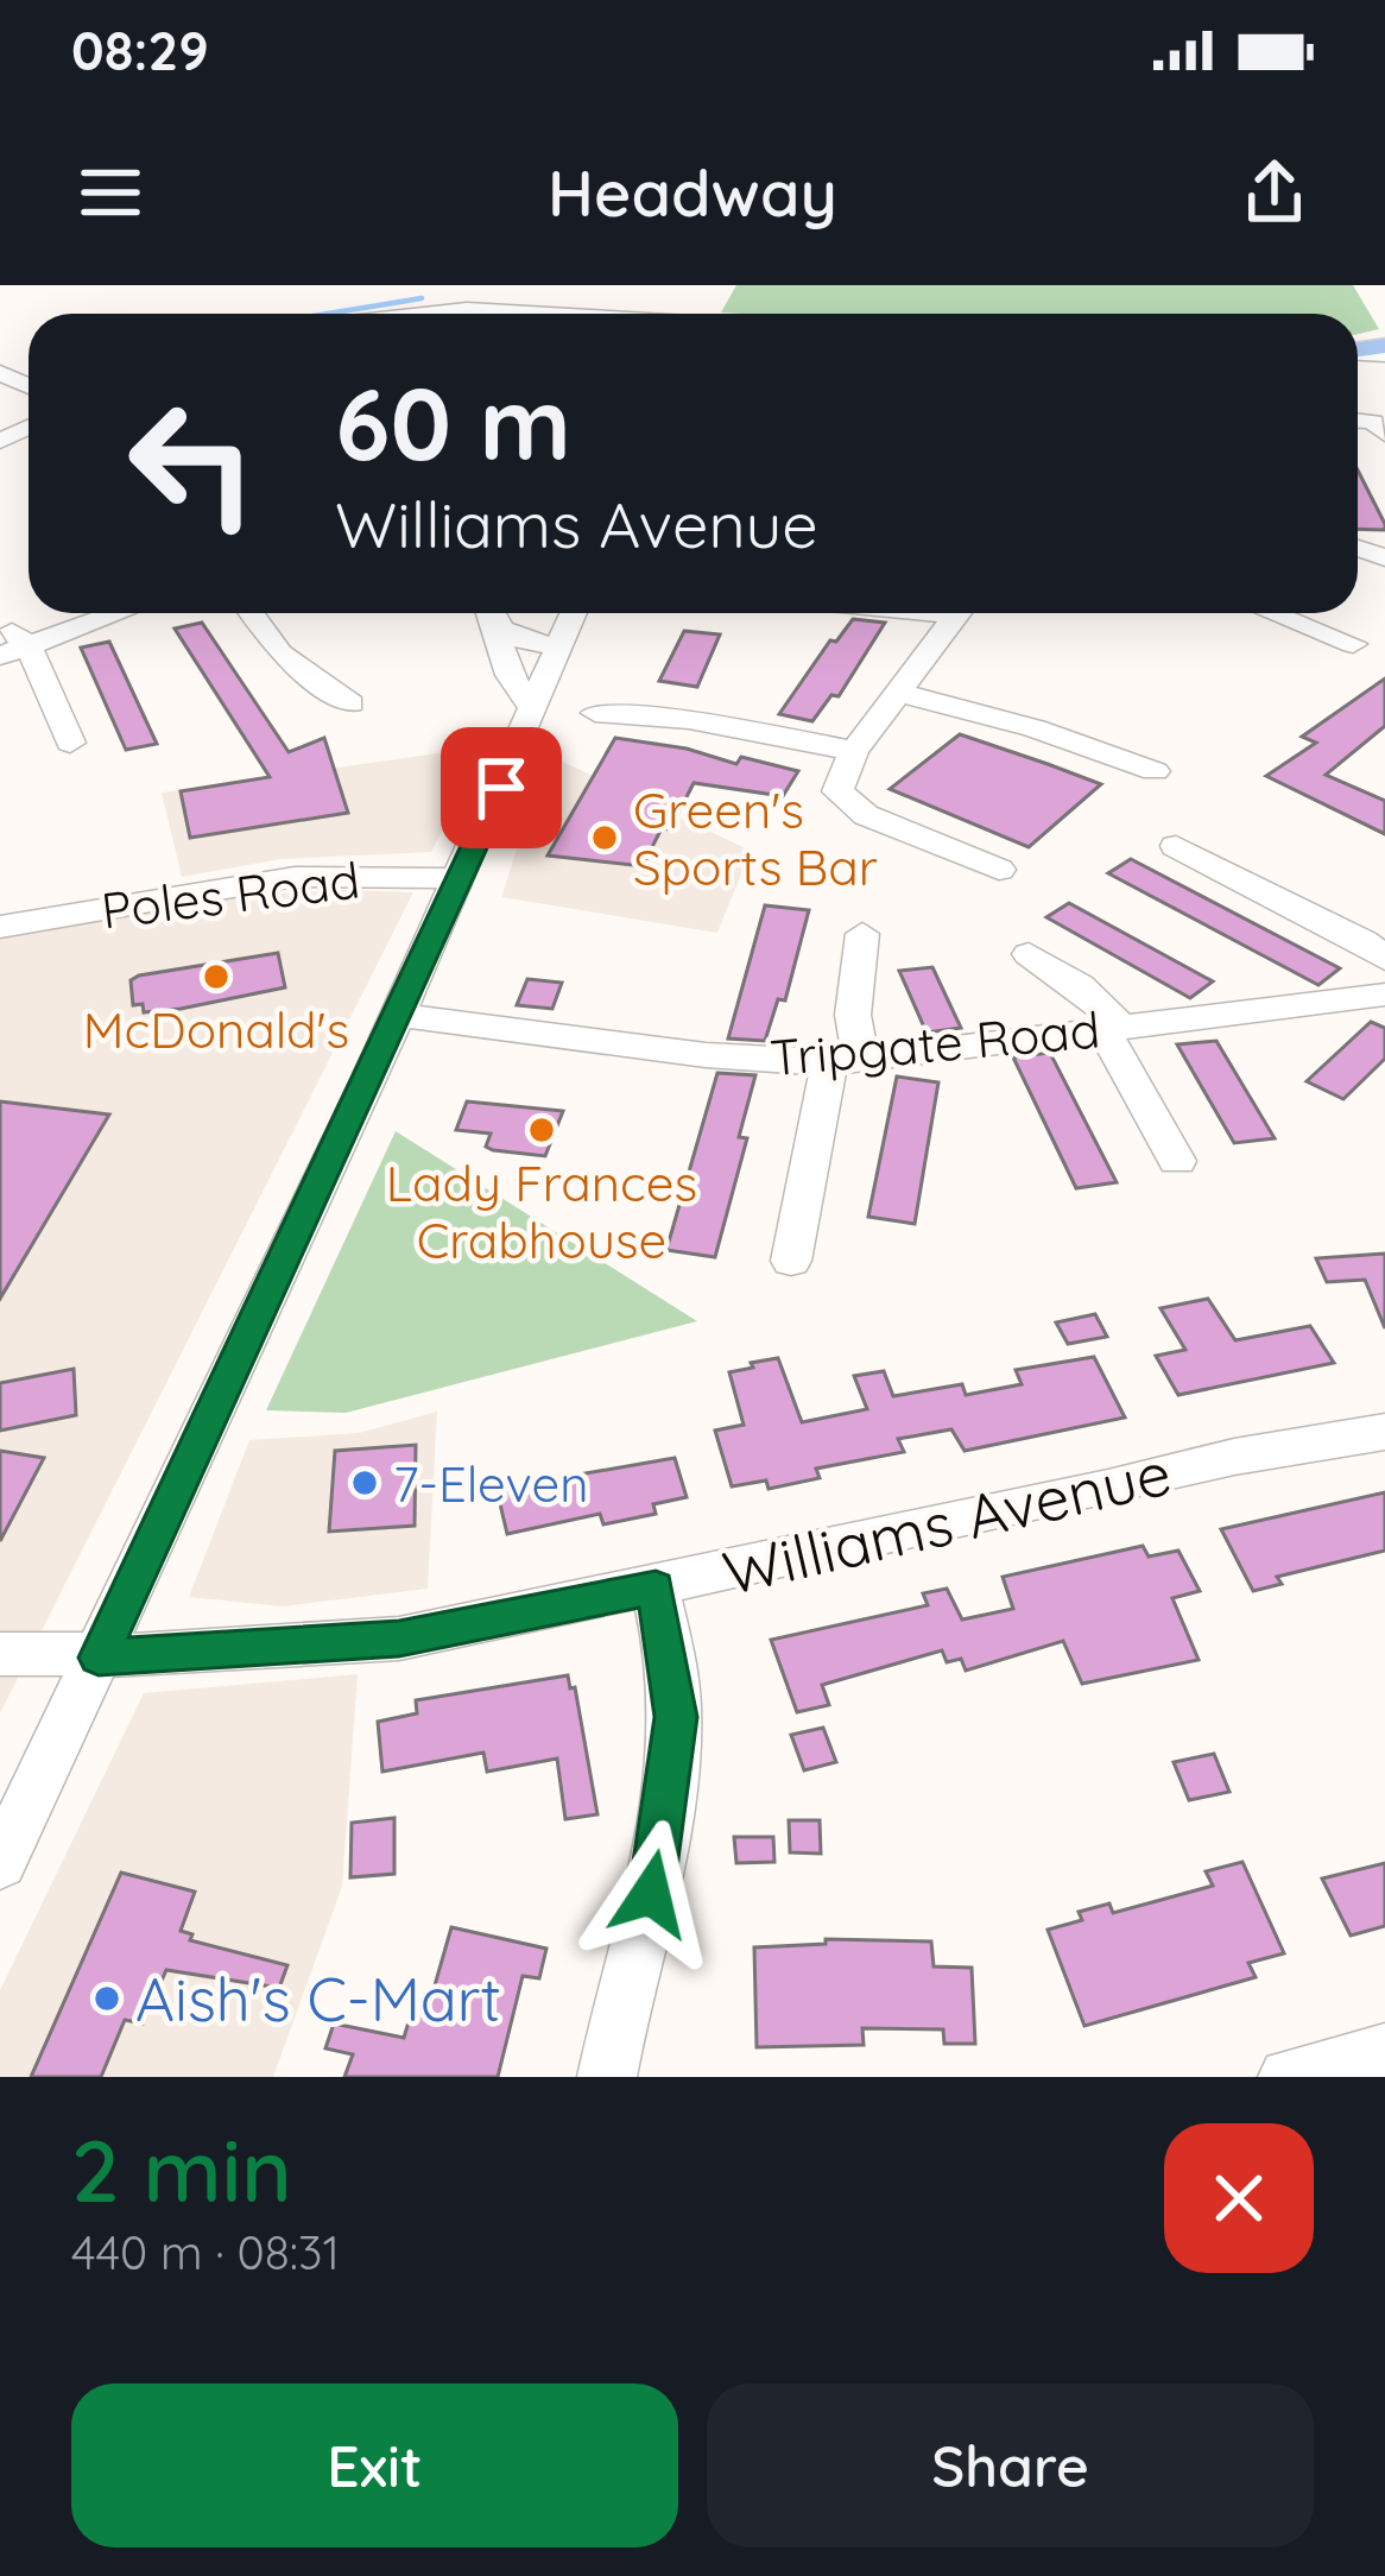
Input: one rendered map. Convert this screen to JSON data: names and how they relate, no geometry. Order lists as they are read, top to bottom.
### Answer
{
  "streets": {
    "street": ["Poles Road", "Tripgate Road", "Williams Avenue"]
  },
  "places": [
    "Green's Sports Bar",
    "McDonald's",
    "Lady Frances Crabhouse",
    "7-Eleven",
    "Aish's C-Mart"
  ],
  "page": {
    "status": "08:29",
    "header": "Headway",
    "turn": ["60 m", "Williams Avenue"],
    "heading": ["2 min", "440 m · 08:31"],
    "buttons": ["Exit", "Share"]
  }
}
